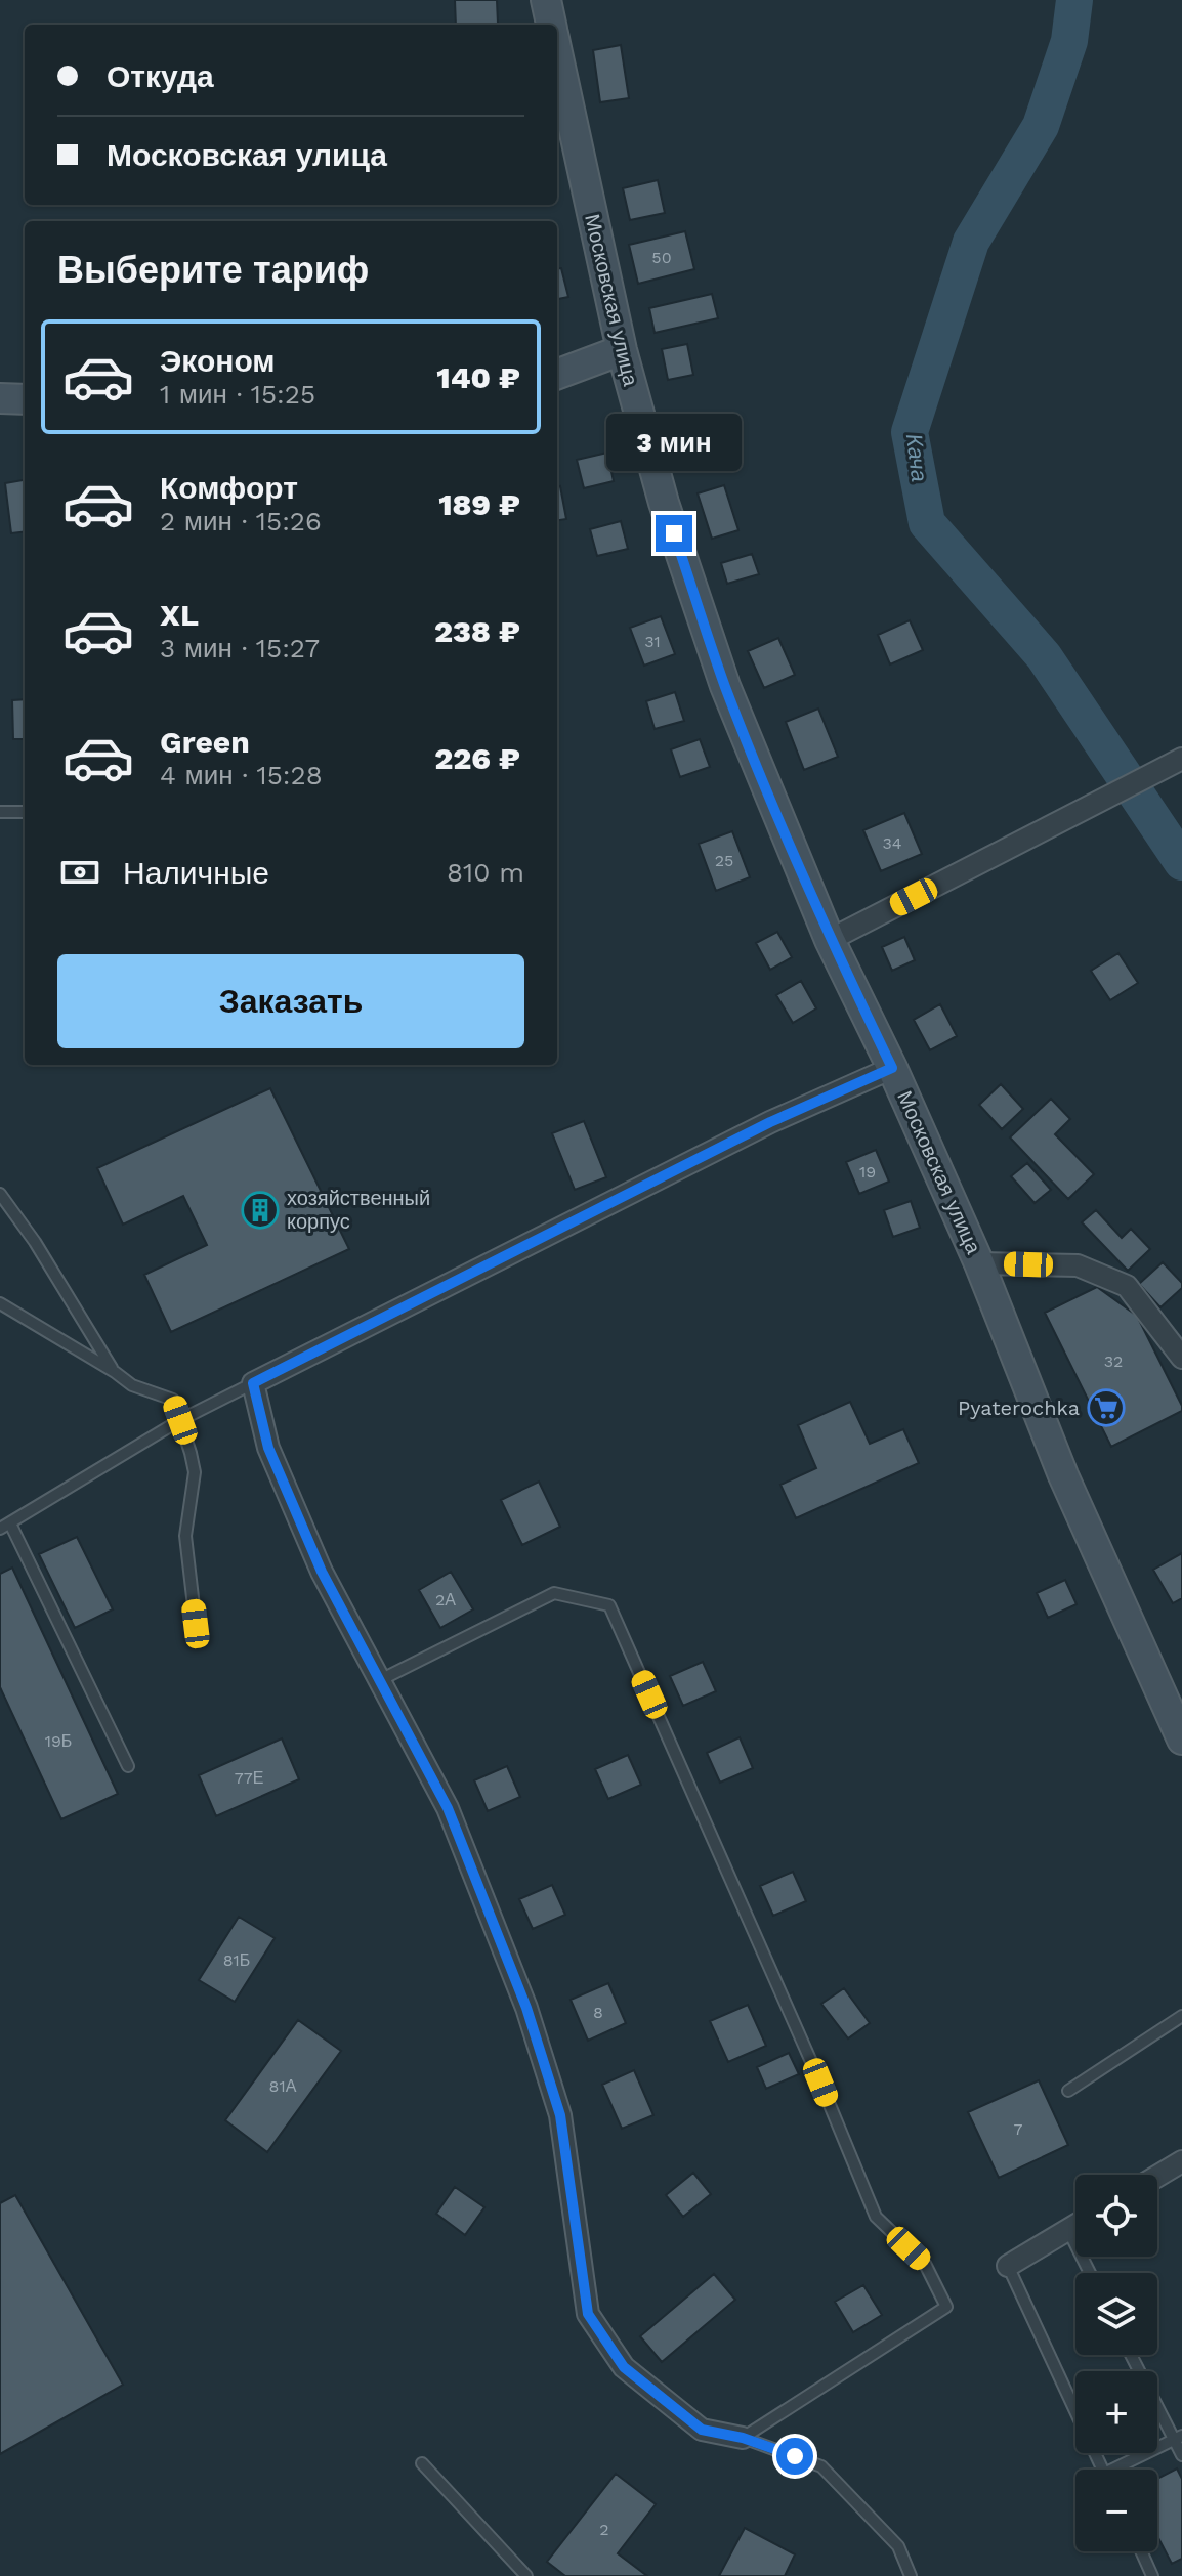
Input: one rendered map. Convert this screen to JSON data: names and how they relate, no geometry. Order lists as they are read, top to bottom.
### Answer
{
  "streets": {
    "street": ["Московская улица"]
  },
  "water": ["Кача"],
  "places": {
    "building": ["хозяйственный корпус"],
    "supermarket": ["Pyaterochka"]
  },
  "house_numbers": [
    "50",
    "31",
    "34",
    "25",
    "19",
    "32",
    "2А",
    "19Б",
    "77Е",
    "81Б",
    "8",
    "81А",
    "7",
    "2"
  ],
  "page": {
    "banner": ["Откуда", "Московская улица"],
    "heading": "Выберите тариф",
    "list": [
      {
        "name": "Эконом",
        "note": "1 мин · 15:25",
        "value": "140 ₽"
      },
      {
        "name": "Комфорт",
        "note": "2 мин · 15:26",
        "value": "189 ₽"
      },
      {
        "name": "XL",
        "note": "3 мин · 15:27",
        "value": "238 ₽"
      },
      {
        "name": "Green",
        "note": "4 мин · 15:28",
        "value": "226 ₽"
      }
    ],
    "bubble": "3 мин",
    "pay": ["Наличные", "810 m"],
    "buttons": "Заказать",
    "map_buttons": ["+", "−"]
  }
}
